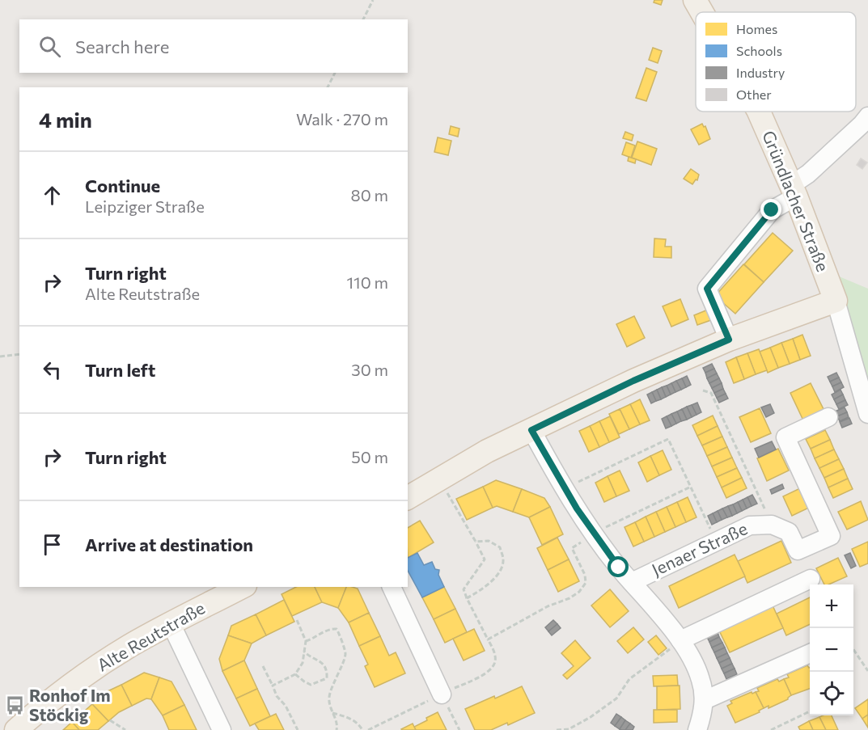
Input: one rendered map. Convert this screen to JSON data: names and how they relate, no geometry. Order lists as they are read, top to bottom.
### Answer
{
  "streets": {
    "main road": ["Gründlacher Straße", "Alte Reutstraße"],
    "street": ["Jenaer Straße"]
  },
  "places": {
    "bus stop": ["Ronhof Im Stöckig"]
  },
  "legend": [
    "Homes",
    "Schools",
    "Industry",
    "Other"
  ],
  "page": {
    "search": "Search here",
    "heading": ["4 min", "Walk · 270 m"],
    "list": [
      ["Continue", "Leipziger Straße", "80 m"],
      ["Turn right", "Alte Reutstraße", "110 m"],
      ["Turn left", "30 m"],
      ["Turn right", "50 m"],
      "Arrive at destination"
    ],
    "map_buttons": ["+", "−"]
  }
}
